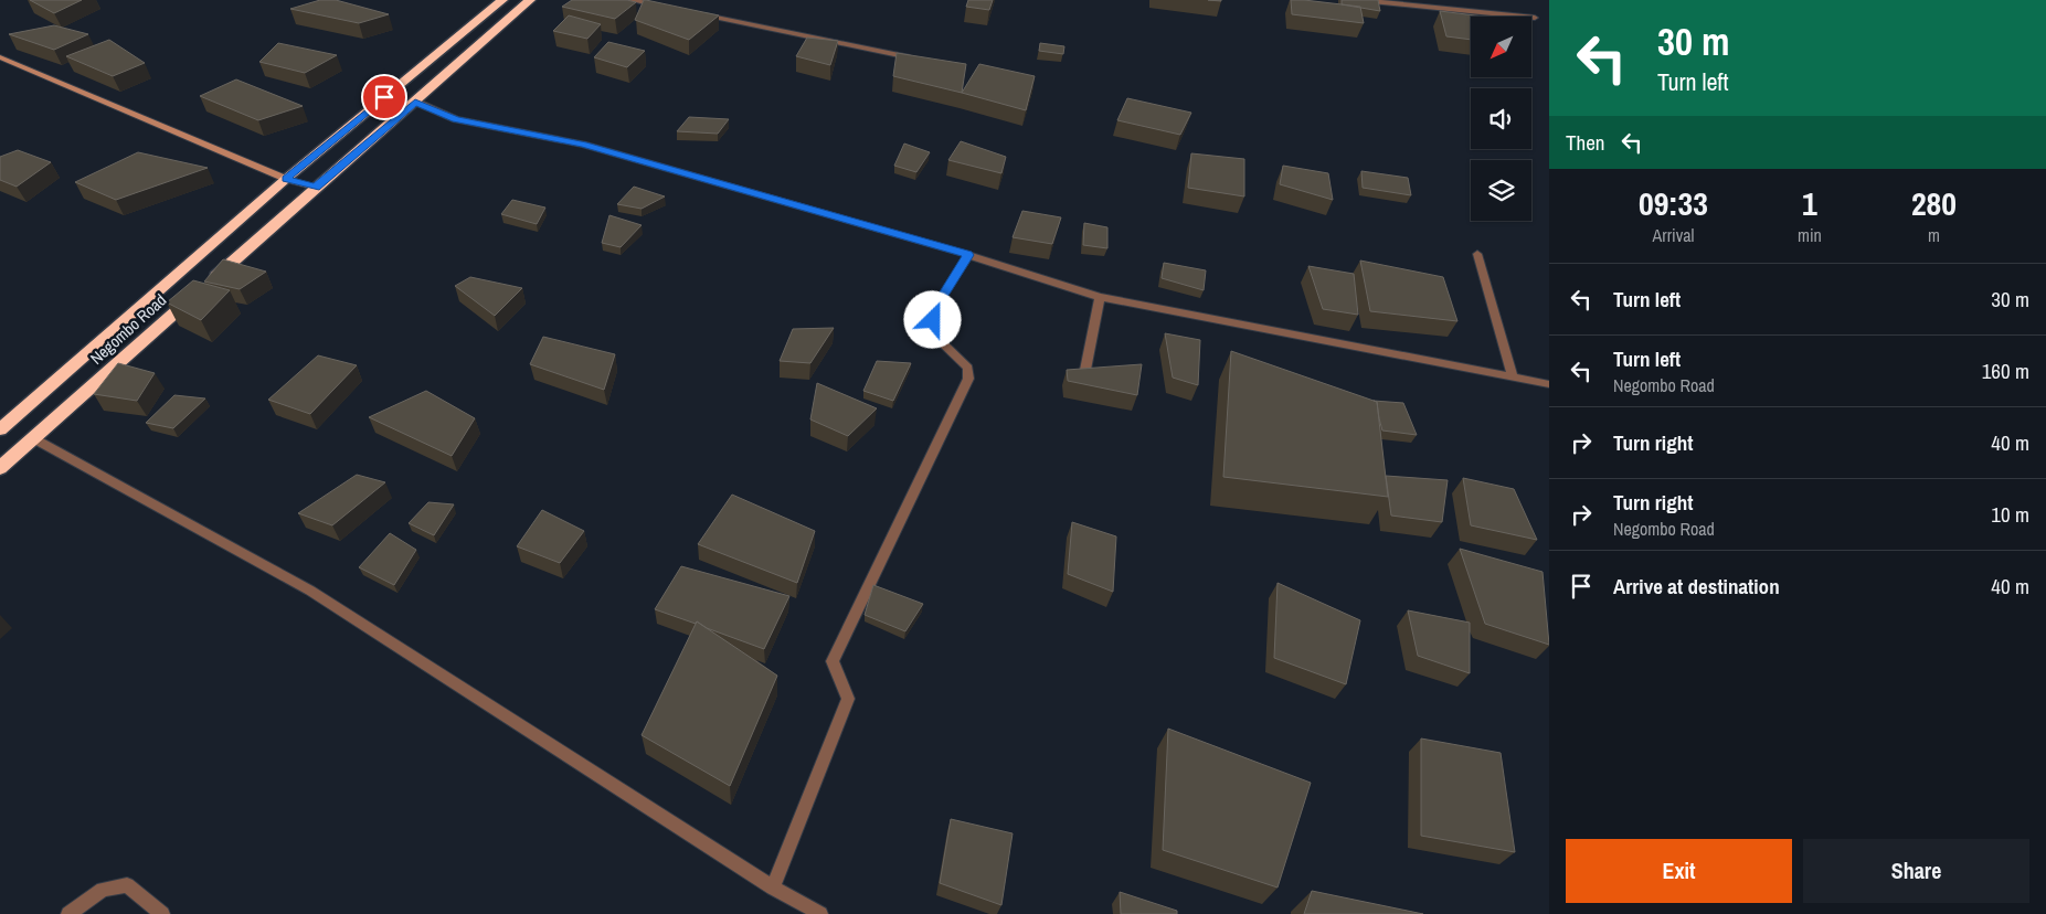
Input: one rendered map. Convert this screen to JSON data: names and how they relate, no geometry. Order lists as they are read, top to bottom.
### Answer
{
  "streets": {
    "highway": ["Negombo Road"]
  },
  "north": "bottom left",
  "page": {
    "turn": ["30 m", "Turn left"],
    "then": "Then",
    "eta": [
      "09:33",
      "Arrival",
      "1",
      "min",
      "280",
      "m"
    ],
    "list": [
      {
        "name": "Turn left",
        "value": "30 m"
      },
      {
        "name": "Turn left",
        "note": "Negombo Road",
        "value": "160 m"
      },
      {
        "name": "Turn right",
        "value": "40 m"
      },
      {
        "name": "Turn right",
        "note": "Negombo Road",
        "value": "10 m"
      },
      {
        "name": "Arrive at destination",
        "value": "40 m"
      }
    ],
    "buttons": ["Exit", "Share"]
  }
}
